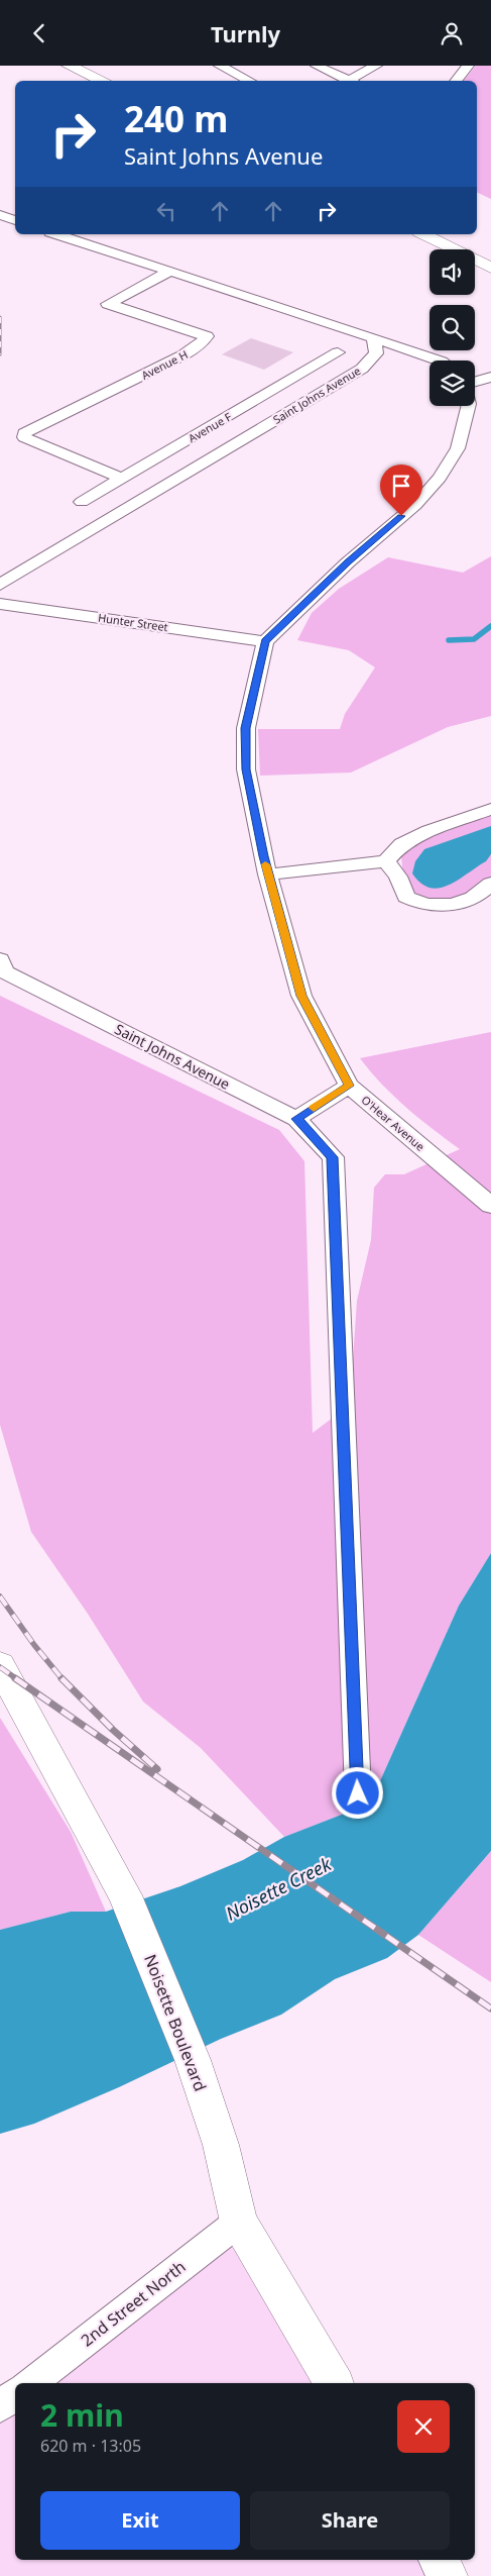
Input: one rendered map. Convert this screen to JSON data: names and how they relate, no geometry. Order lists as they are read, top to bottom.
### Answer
{
  "streets": {
    "street": [
      "Avenue H",
      "Saint Johns Avenue",
      "Avenue F",
      "Hunter Street",
      "O'Hear Avenue",
      "Noisette Boulevard",
      "2nd Street North"
    ]
  },
  "crossings": [
    ["Avenue H", "Avenue F"],
    ["Hunter Street", "O'Hear Avenue"],
    ["Noisette Boulevard", "2nd Street North"]
  ],
  "water": ["Noisette Creek"],
  "page": {
    "header": "Turnly",
    "turn": ["240 m", "Saint Johns Avenue"],
    "heading": ["2 min", "620 m · 13:05"],
    "buttons": ["Exit", "Share"]
  }
}
